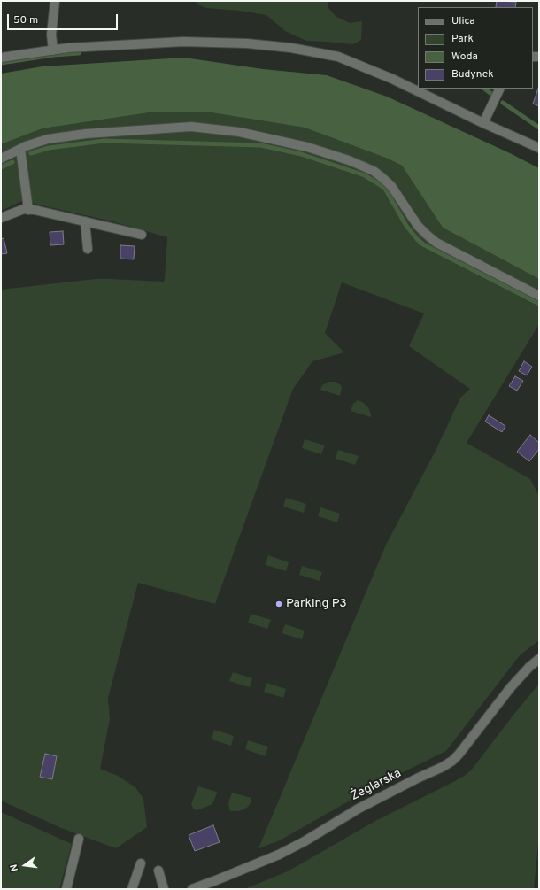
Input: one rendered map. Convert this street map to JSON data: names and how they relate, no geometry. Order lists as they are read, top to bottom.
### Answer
{
  "streets": {
    "street": ["Żeglarska"]
  },
  "places": ["Parking P3"],
  "legend": [
    "Ulica",
    "Park",
    "Woda",
    "Budynek"
  ],
  "scale_bar": "50 m",
  "north": "left"
}
